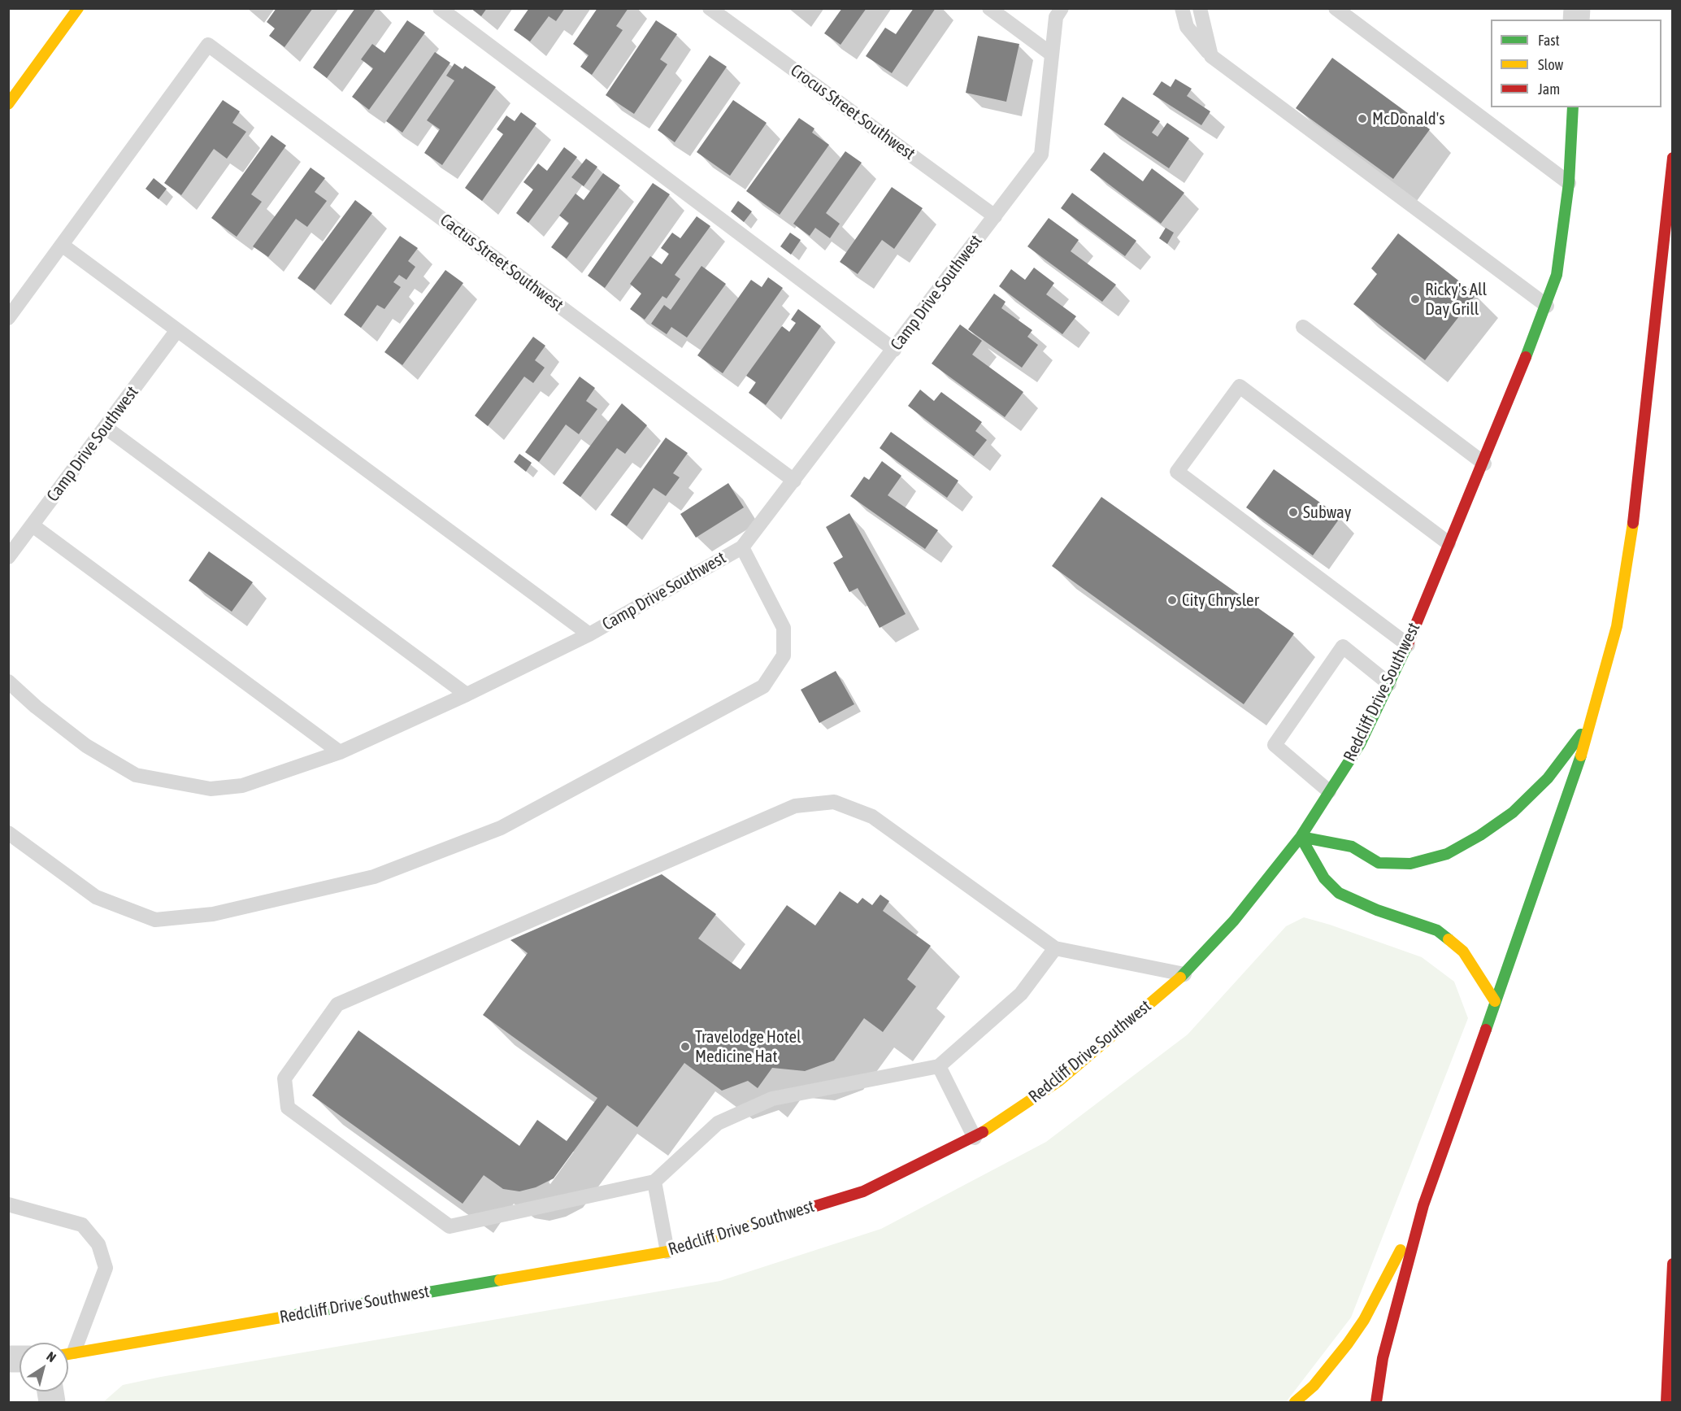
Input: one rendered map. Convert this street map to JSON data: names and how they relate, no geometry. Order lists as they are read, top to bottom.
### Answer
{
  "streets": {
    "main road": ["Redcliff Drive Southwest"],
    "lane": ["Crocus Street Southwest", "Cactus Street Southwest", "Camp Drive Southwest"]
  },
  "crossings": [
    ["Crocus Street Southwest", "Camp Drive Southwest"],
    ["Cactus Street Southwest", "Camp Drive Southwest"]
  ],
  "places": [
    "McDonald's",
    "Ricky's All Day Grill",
    "Subway",
    "City Chrysler",
    "Travelodge Hotel Medicine Hat"
  ],
  "legend": ["Fast", "Slow", "Jam"],
  "north": "top right"
}
